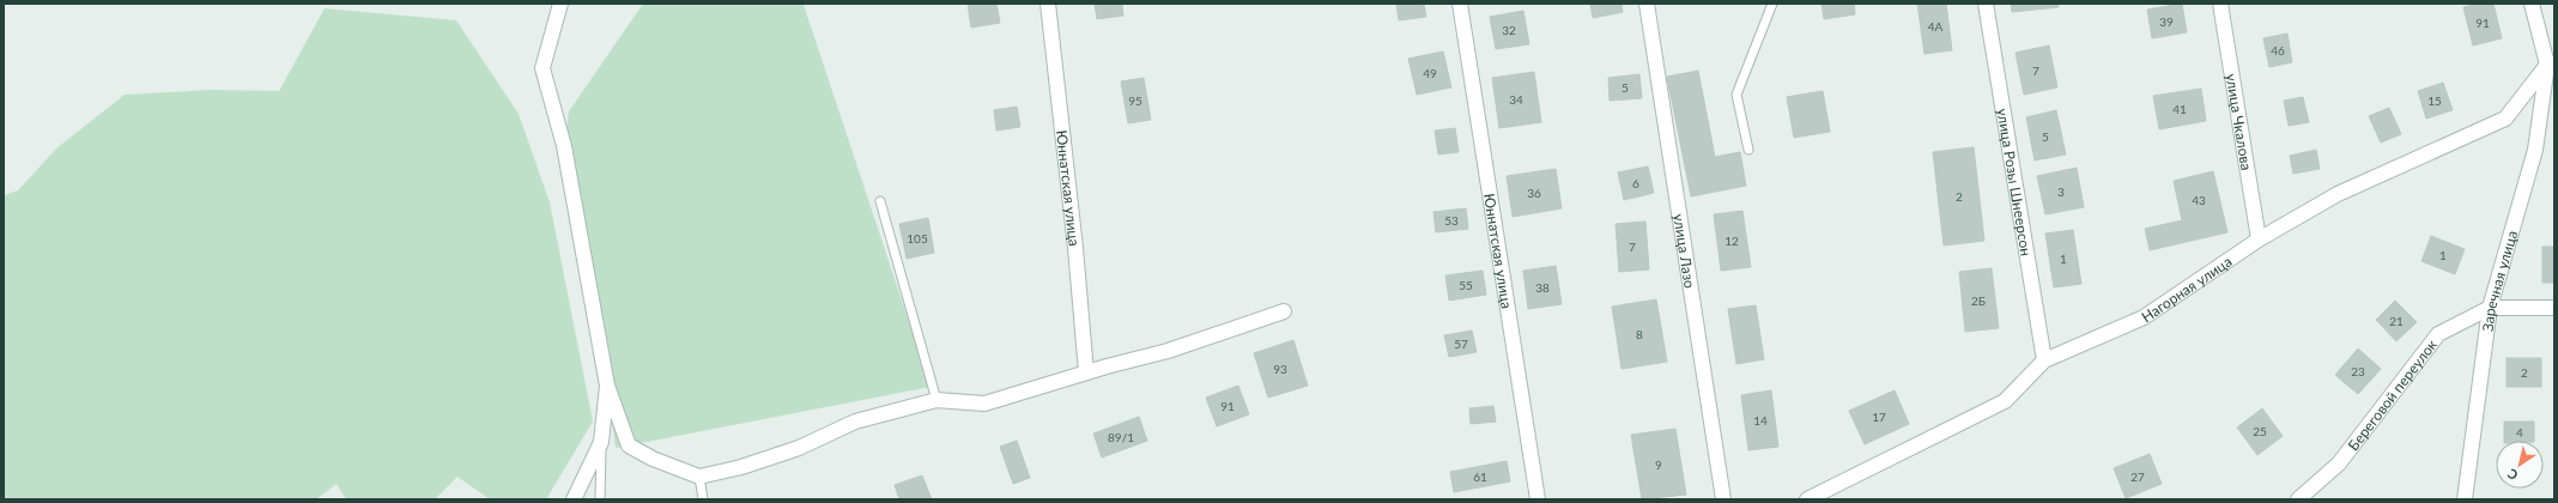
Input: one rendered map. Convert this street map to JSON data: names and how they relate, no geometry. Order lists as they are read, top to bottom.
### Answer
{
  "streets": {
    "street": [
      "улица Чкалова",
      "улица Розы Шнеерсон",
      "Юннатская улица",
      "улица Лазо",
      "Заречная улица",
      "Нагорная улица",
      "Береговой переулок"
    ]
  },
  "crossings": [
    ["улица Чкалова", "Нагорная улица"],
    ["улица Розы Шнеерсон", "Нагорная улица"],
    ["Заречная улица", "Нагорная улица"],
    ["Заречная улица", "Береговой переулок"]
  ],
  "house_numbers": [
    "39",
    "91",
    "4А",
    "32",
    "46",
    "7",
    "49",
    "5",
    "34",
    "95",
    "15",
    "41",
    "5",
    "6",
    "3",
    "36",
    "2",
    "43",
    "53",
    "105",
    "12",
    "7",
    "1",
    "1",
    "55",
    "38",
    "2Б",
    "21",
    "8",
    "57",
    "93",
    "23",
    "2",
    "91",
    "17",
    "14",
    "25",
    "4",
    "89/1",
    "9",
    "61",
    "27"
  ],
  "north": "bottom left"
}
